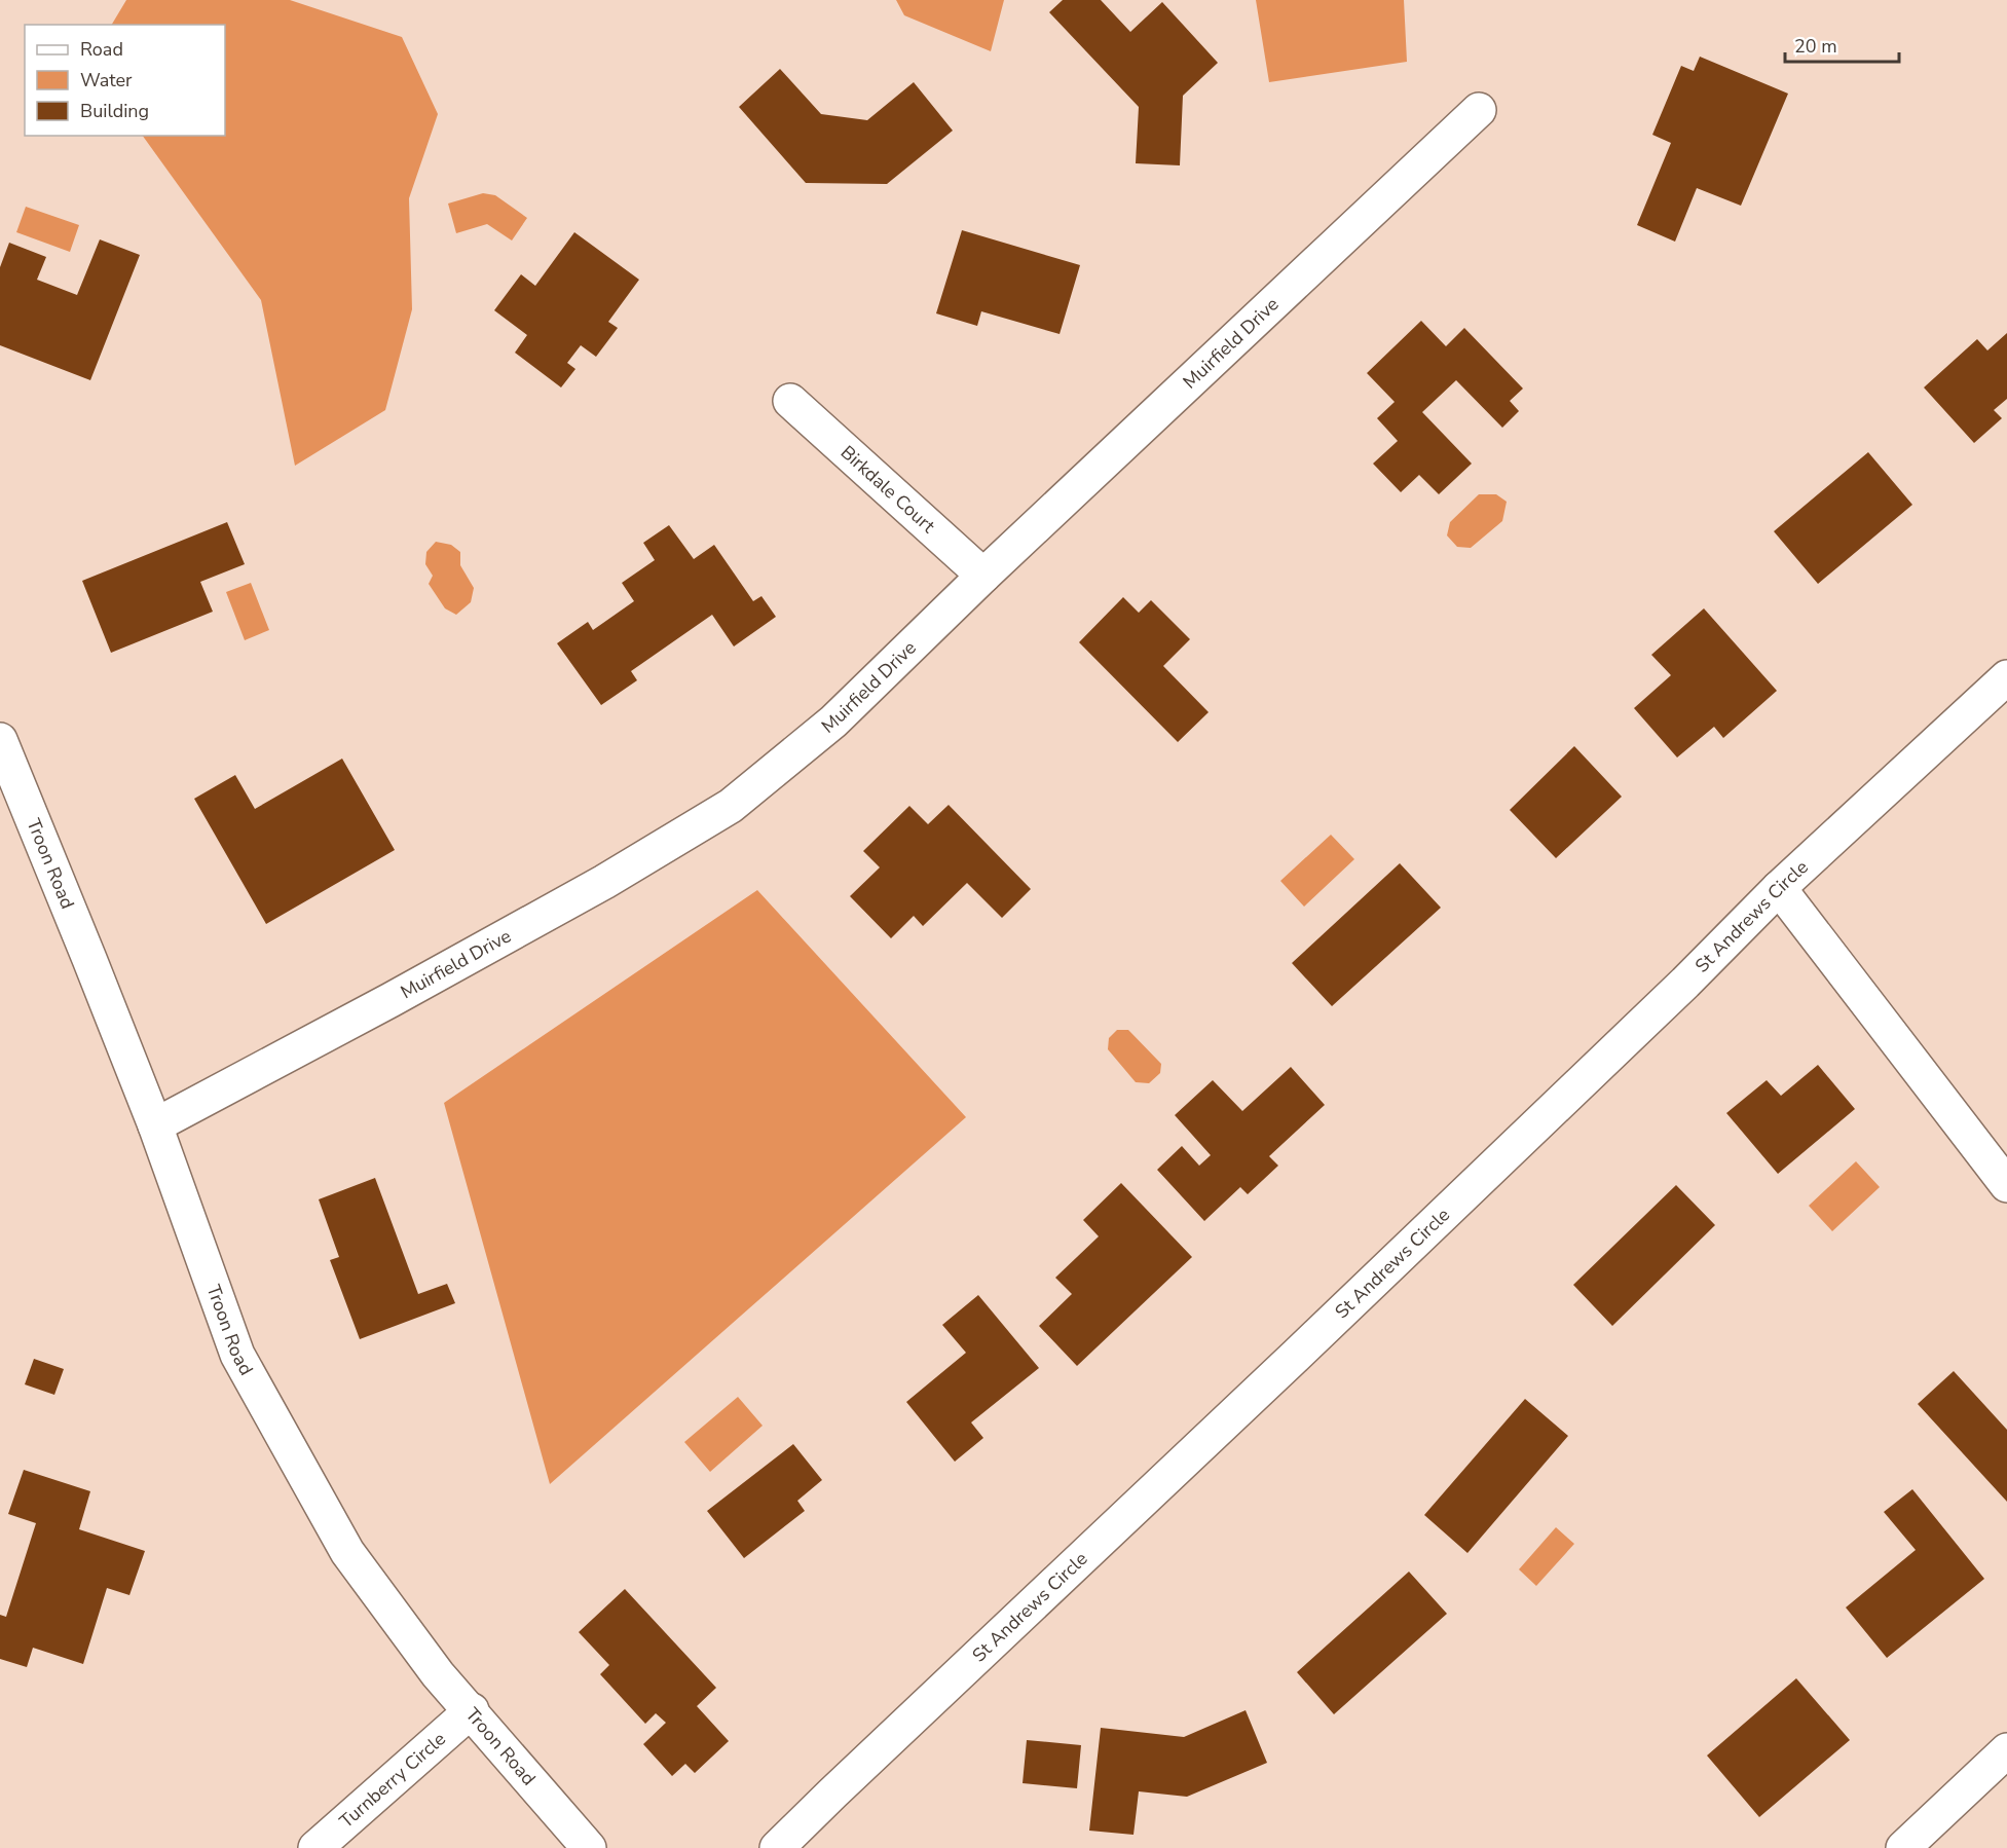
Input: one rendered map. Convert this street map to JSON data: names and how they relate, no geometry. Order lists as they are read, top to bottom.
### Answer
{
  "streets": {
    "street": [
      "Muirfield Drive",
      "Birkdale Court",
      "Troon Road",
      "St Andrews Circle",
      "Turnberry Circle"
    ]
  },
  "crossings": [
    ["Muirfield Drive", "Birkdale Court"],
    ["Muirfield Drive", "Troon Road"],
    ["Troon Road", "Turnberry Circle"]
  ],
  "legend": ["Road", "Water", "Building"],
  "scale_bar": "20 m"
}
